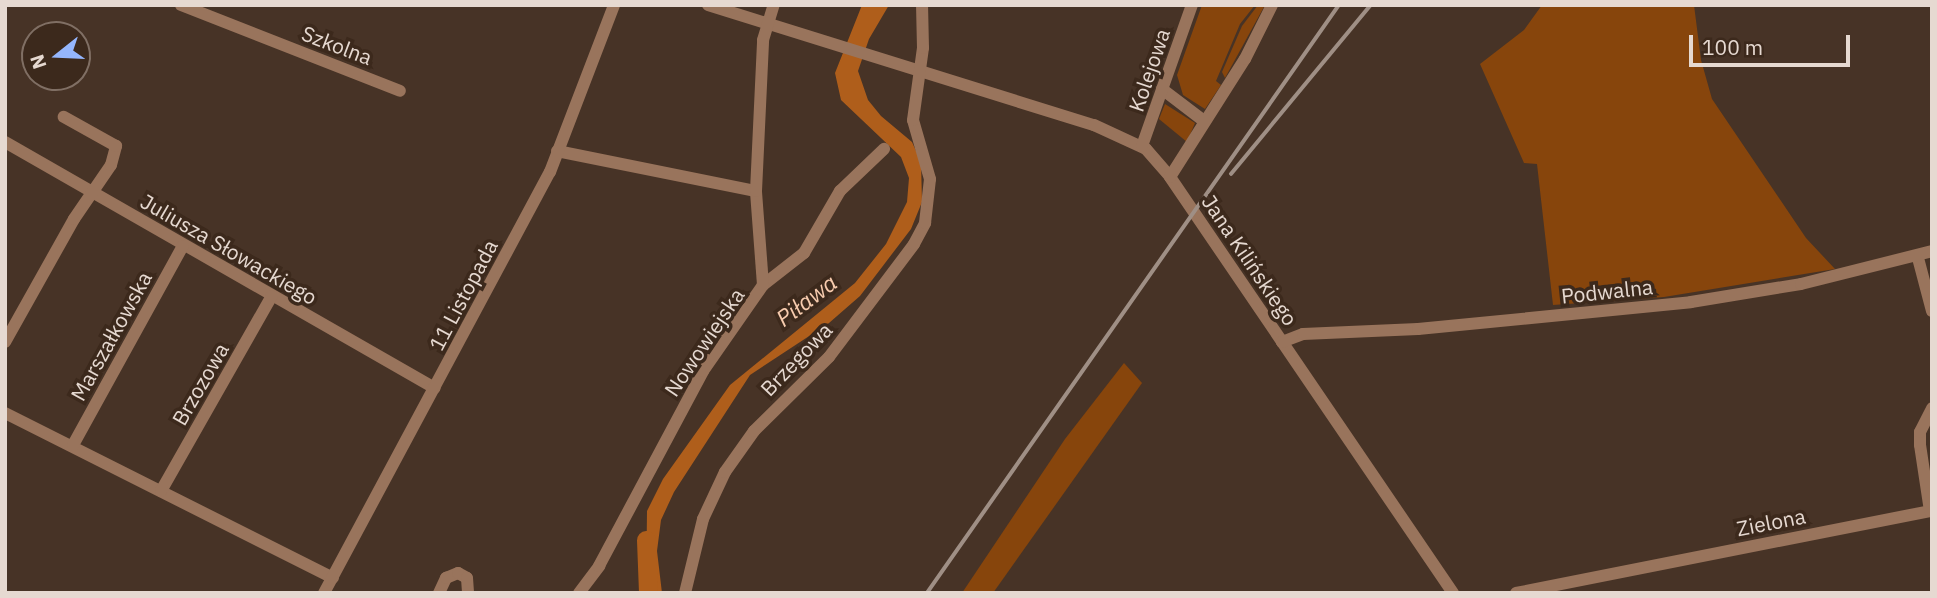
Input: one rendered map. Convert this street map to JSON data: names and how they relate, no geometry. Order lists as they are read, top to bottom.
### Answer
{
  "streets": {
    "street": [
      "Szkolna",
      "Kolejowa",
      "Juliusza Słowackiego",
      "Jana Kilińskiego",
      "Podwalna",
      "11 Listopada",
      "Marszałkowska",
      "Nowowiejska",
      "Brzegowa",
      "Brzozowa",
      "Zielona"
    ]
  },
  "crossings": [
    ["Kolejowa", "Jana Kilińskiego"],
    ["Juliusza Słowackiego", "11 Listopada"],
    ["Juliusza Słowackiego", "Marszałkowska"],
    ["Juliusza Słowackiego", "Brzozowa"],
    ["Jana Kilińskiego", "Podwalna"],
    ["Jana Kilińskiego", "Nowowiejska"],
    ["Jana Kilińskiego", "Brzegowa"]
  ],
  "water": ["Piława"],
  "scale_bar": "100 m",
  "north": "left"
}
